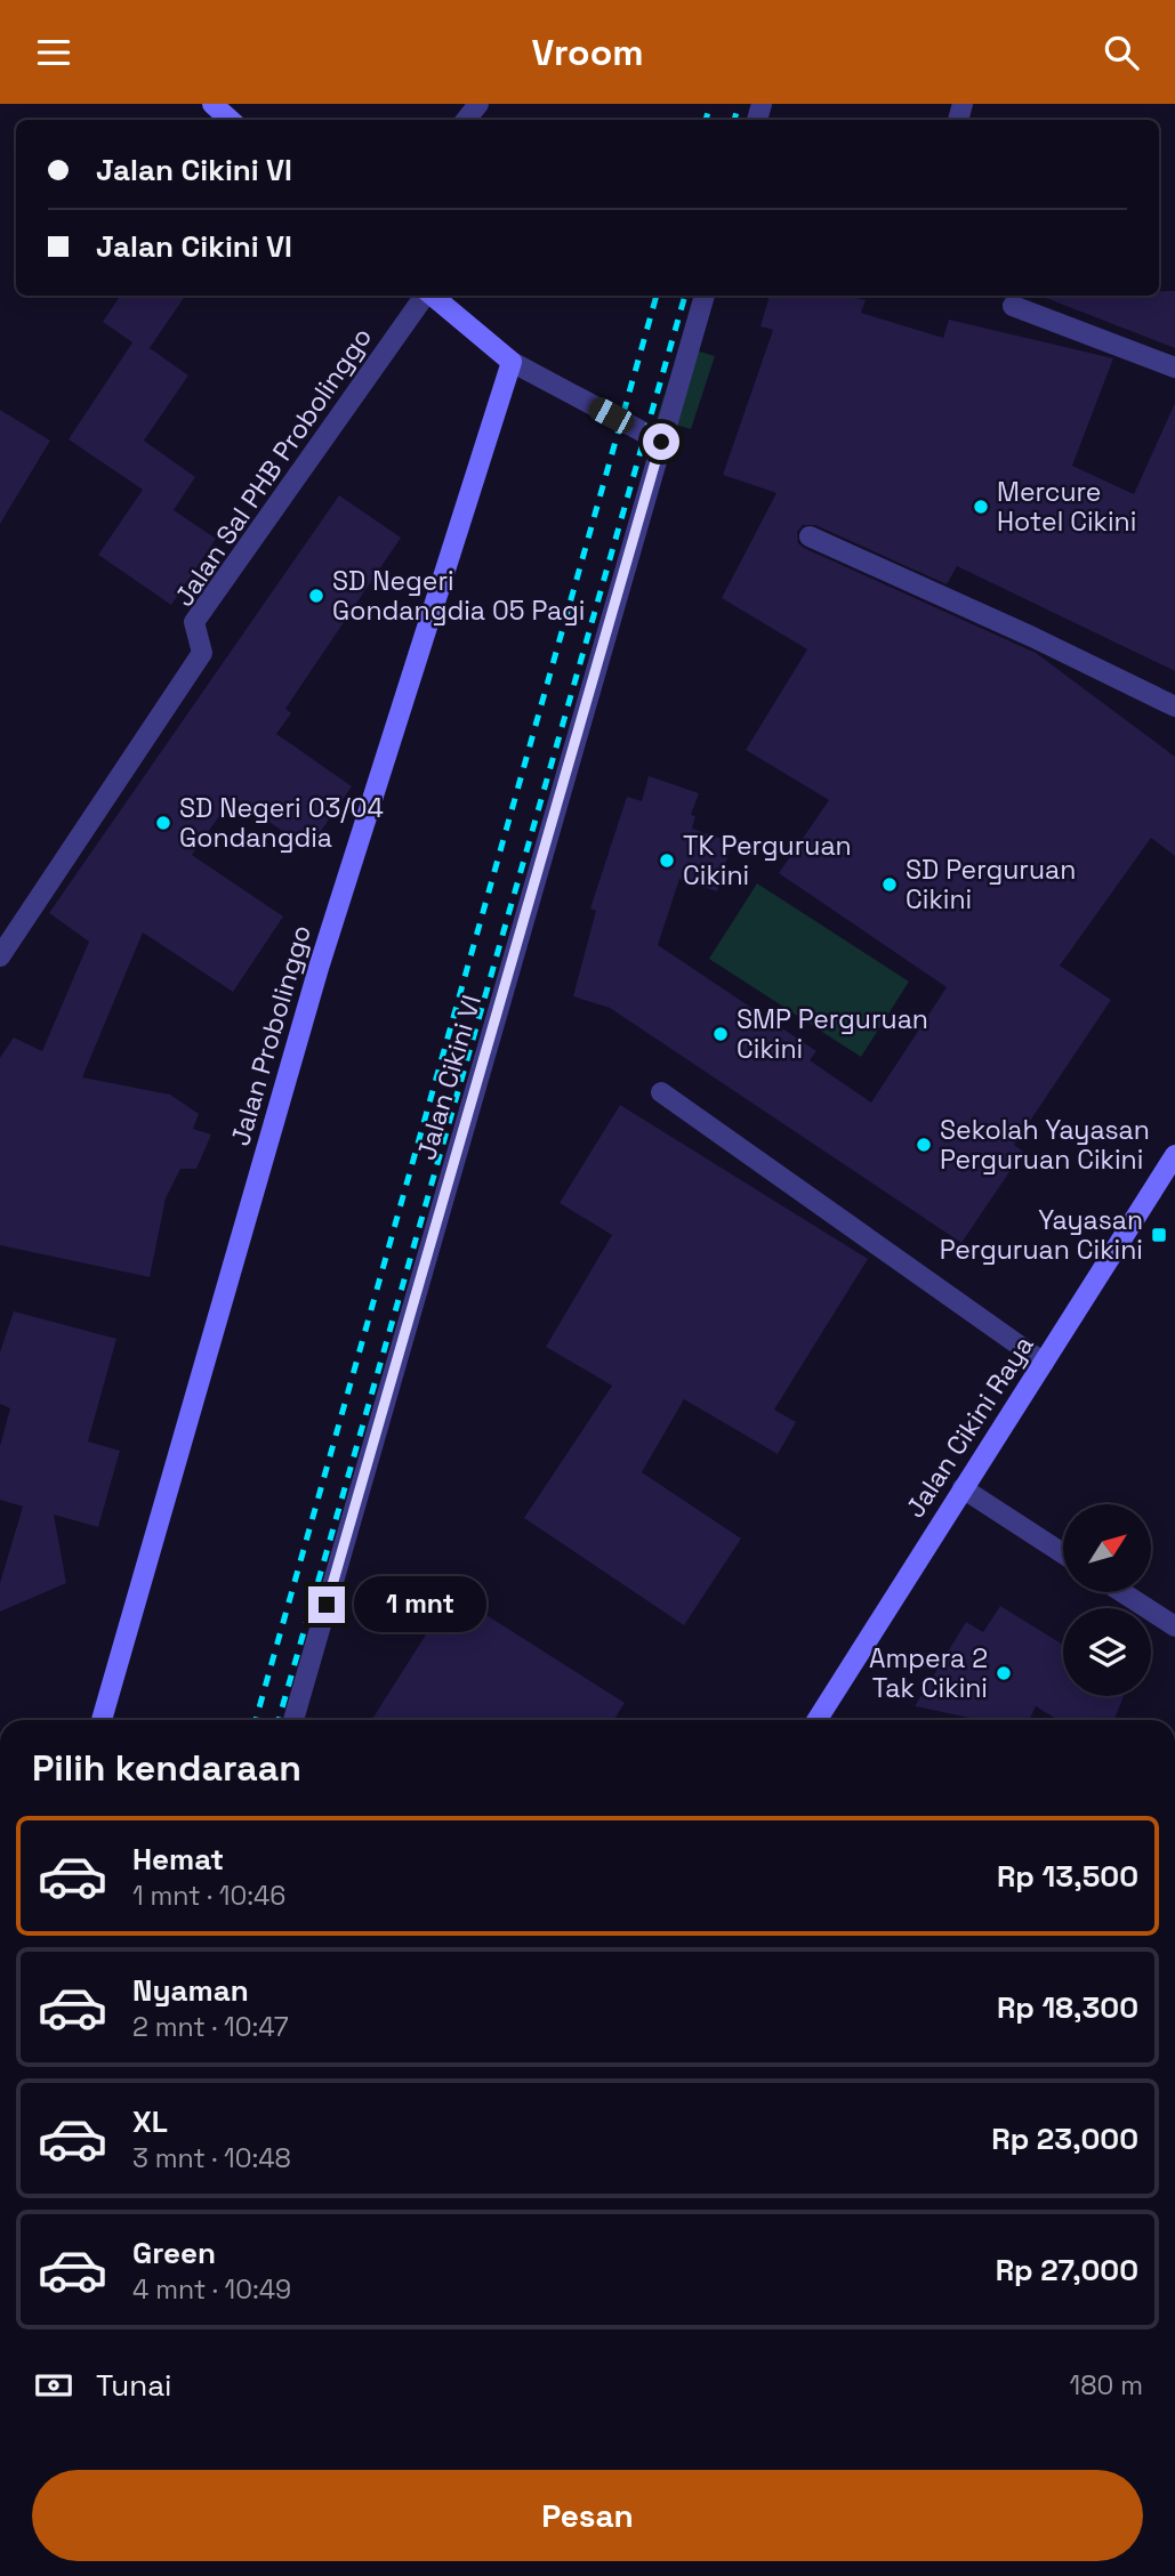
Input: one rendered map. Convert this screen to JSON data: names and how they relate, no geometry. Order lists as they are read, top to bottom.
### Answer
{
  "streets": {
    "street": [
      "Jalan Sal PHB Probolinggo",
      "Jalan Probolinggo",
      "Jalan Cikini VI",
      "Jalan Cikini Raya"
    ]
  },
  "places": {
    "other": [
      "Mercure Hotel Cikini",
      "SD Negeri Gondangdia 05 Pagi",
      "SD Negeri 03/04 Gondangdia",
      "TK Perguruan Cikini",
      "SD Perguruan Cikini",
      "SMP Perguruan Cikini",
      "Sekolah Yayasan Perguruan Cikini",
      "Ampera 2 Tak Cikini"
    ],
    "transit": ["Yayasan Perguruan Cikini"]
  },
  "north": "top right",
  "page": {
    "header": "Vroom",
    "banner": ["Jalan Cikini VI", "Jalan Cikini VI"],
    "bubble": "1 mnt",
    "heading": "Pilih kendaraan",
    "list": [
      {
        "name": "Hemat",
        "note": "1 mnt · 10:46",
        "value": "Rp 13,500"
      },
      {
        "name": "Nyaman",
        "note": "2 mnt · 10:47",
        "value": "Rp 18,300"
      },
      {
        "name": "XL",
        "note": "3 mnt · 10:48",
        "value": "Rp 23,000"
      },
      {
        "name": "Green",
        "note": "4 mnt · 10:49",
        "value": "Rp 27,000"
      }
    ],
    "pay": ["Tunai", "180 m"],
    "buttons": "Pesan"
  }
}
